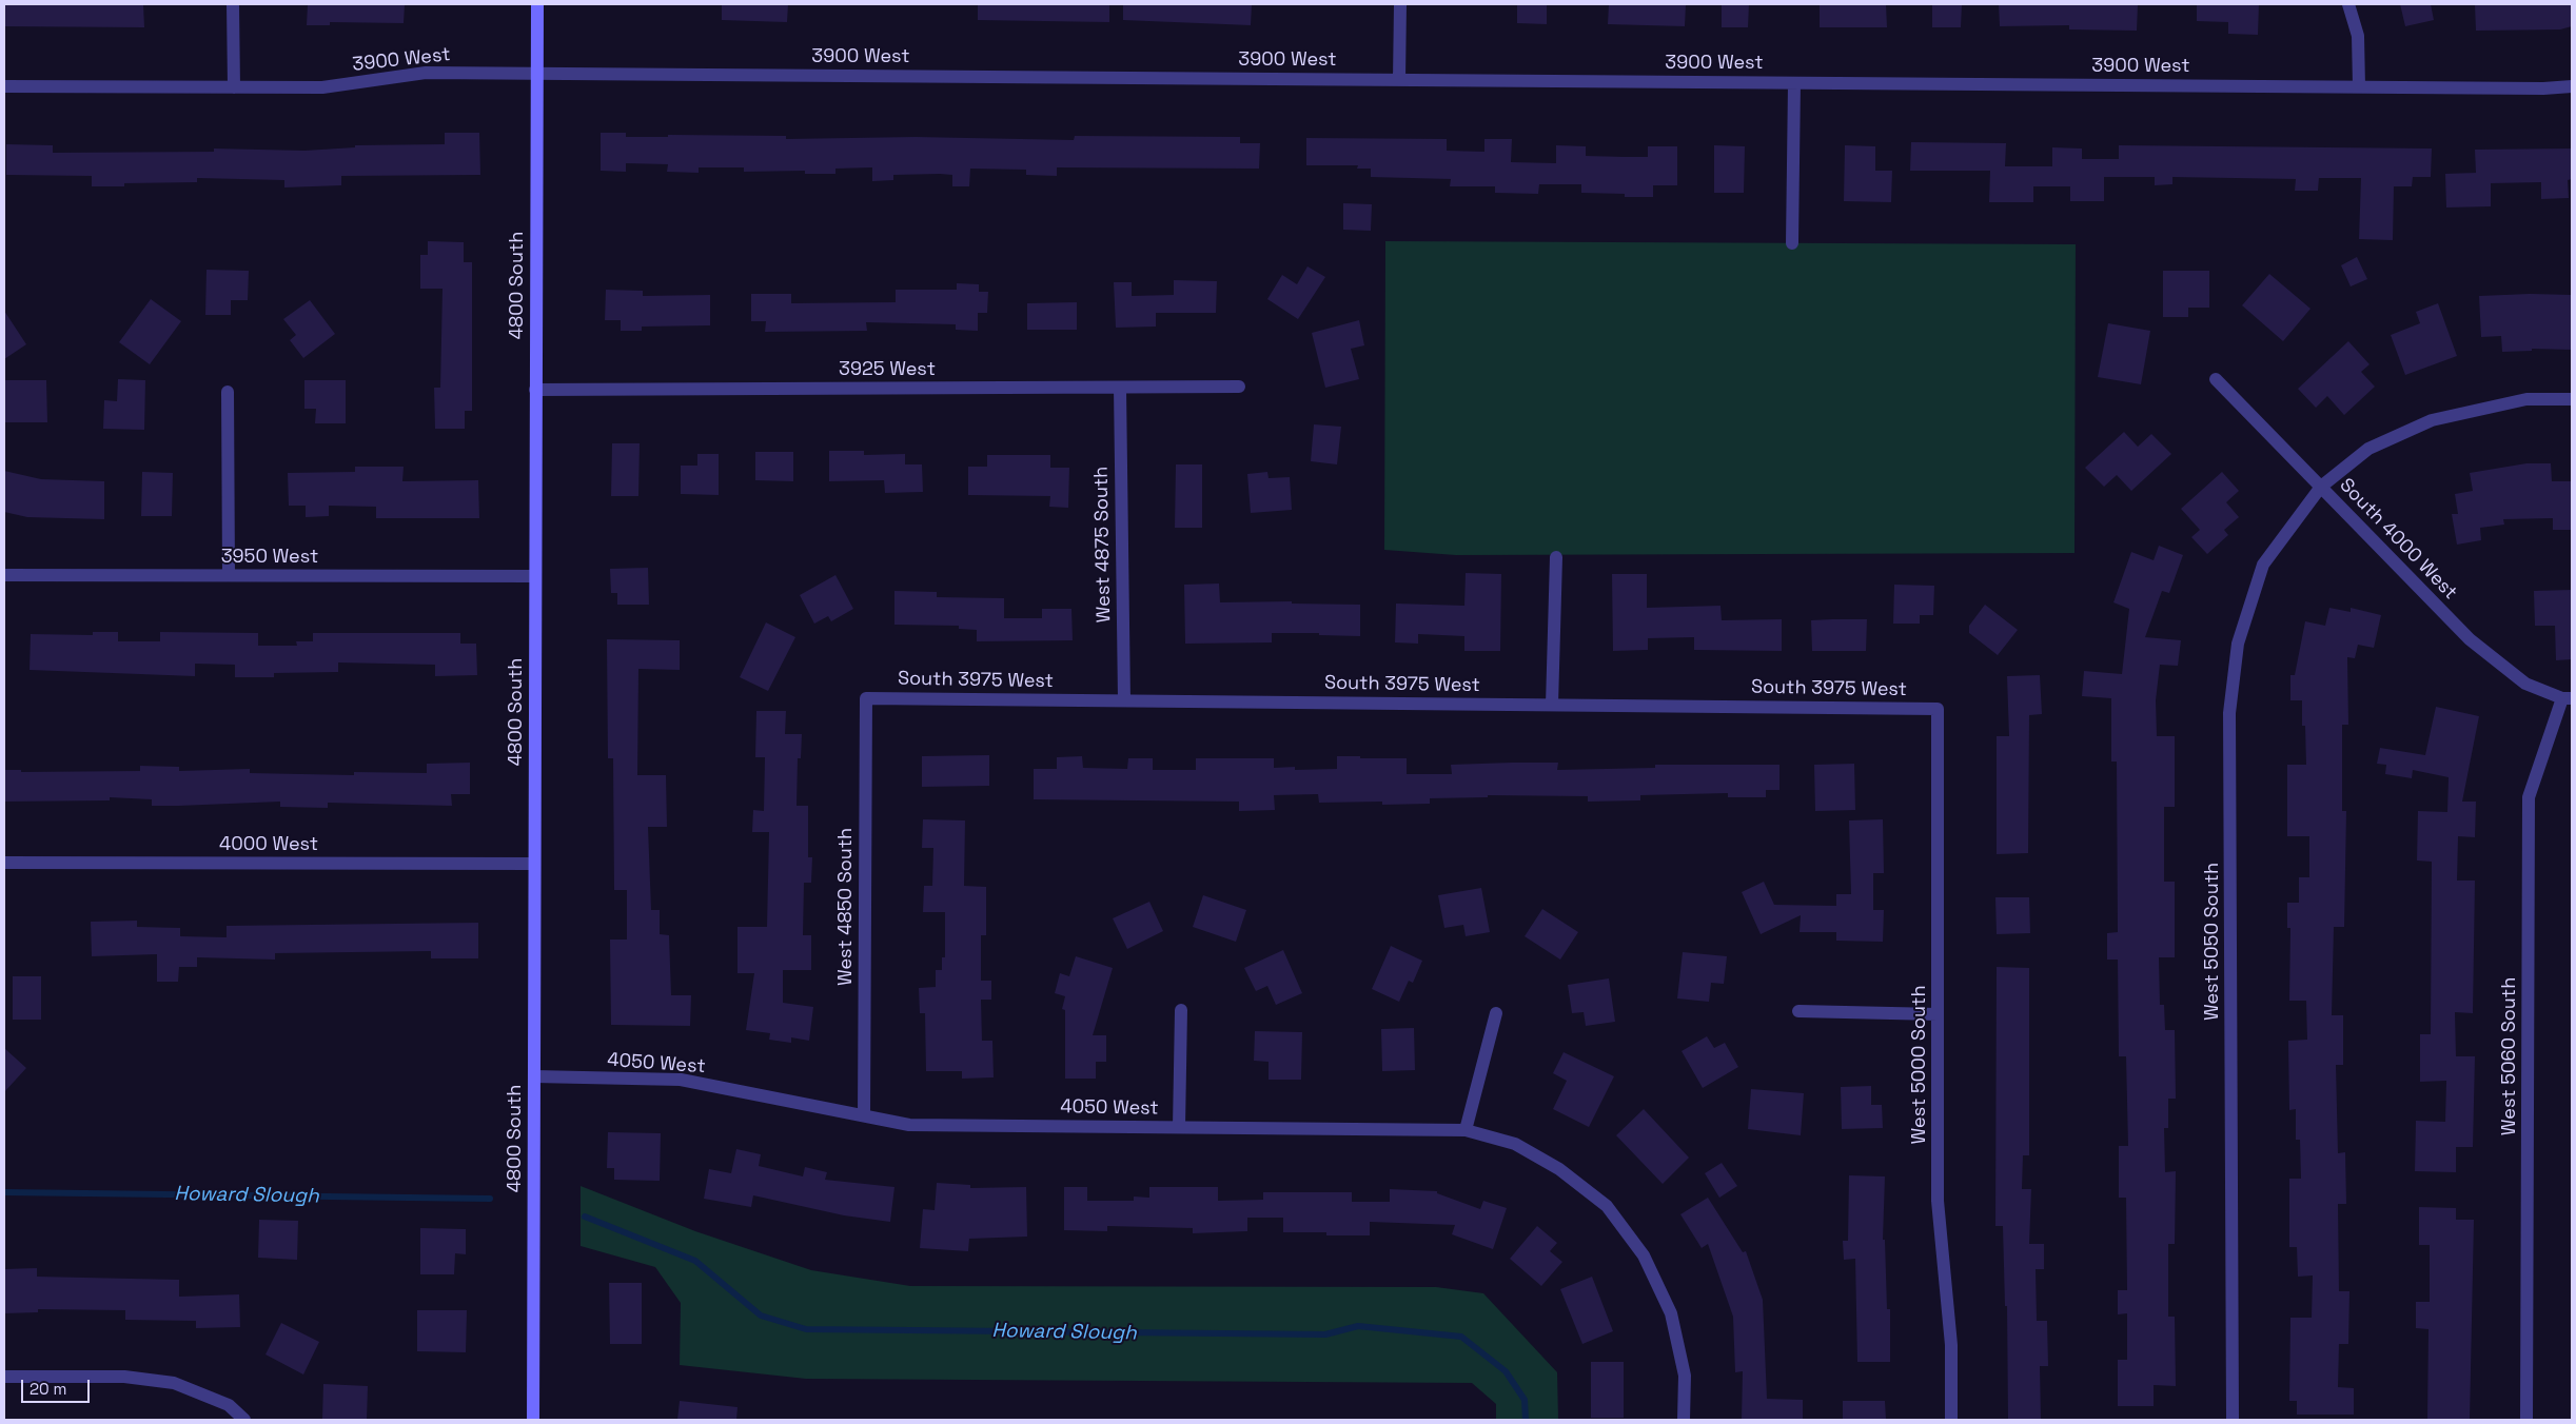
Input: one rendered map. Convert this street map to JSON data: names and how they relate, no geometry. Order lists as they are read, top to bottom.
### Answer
{
  "streets": {
    "street": [
      "3900 West",
      "4800 South",
      "3925 West",
      "South 4000 West",
      "West 4875 South",
      "3950 West",
      "South 3975 West",
      "4000 West",
      "West 4850 South",
      "West 5050 South",
      "West 5060 South",
      "4050 West",
      "West 5000 South"
    ]
  },
  "crossings": [
    ["3900 West", "4800 South"],
    ["4800 South", "3925 West"],
    ["4800 South", "3950 West"],
    ["4800 South", "4000 West"],
    ["4800 South", "4050 West"],
    ["3925 West", "West 4875 South"],
    ["South 4000 West", "West 5050 South"],
    ["South 4000 West", "West 5060 South"],
    ["West 4875 South", "South 3975 West"],
    ["South 3975 West", "West 4850 South"],
    ["South 3975 West", "West 5000 South"],
    ["West 4850 South", "4050 West"]
  ],
  "water": ["Howard Slough"],
  "scale_bar": "20 m"
}
